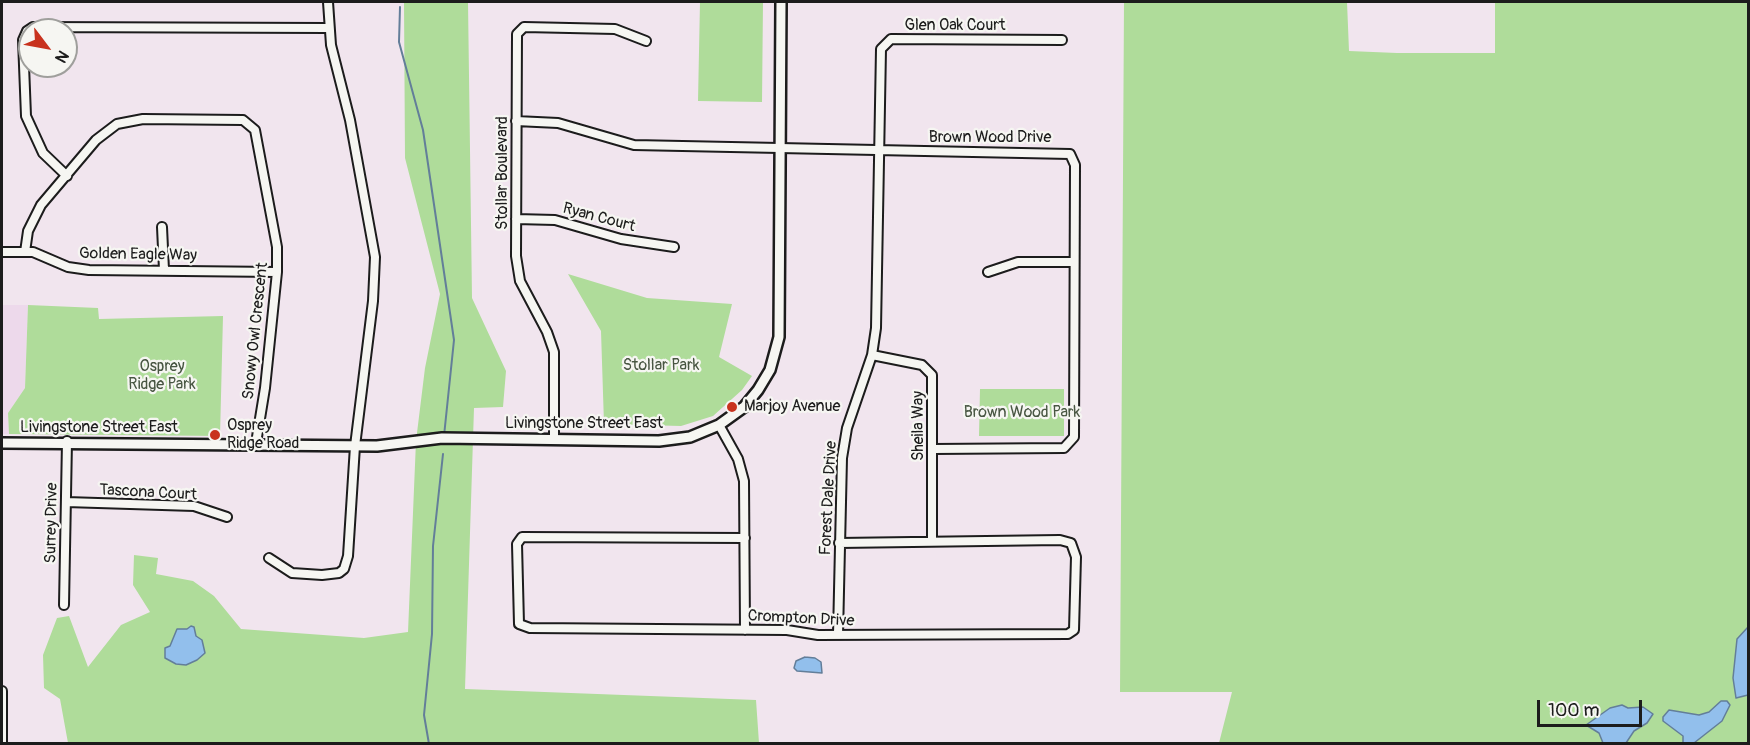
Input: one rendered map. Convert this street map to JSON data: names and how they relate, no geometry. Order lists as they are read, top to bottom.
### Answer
{
  "streets": {
    "street": [
      "Glen Oak Court",
      "Brown Wood Drive",
      "Stollar Boulevard",
      "Ryan Court",
      "Golden Eagle Way",
      "Snowy Owl Crescent",
      "Livingstone Street East",
      "Sheila Way",
      "Tascona Court",
      "Forest Dale Drive",
      "Surrey Drive",
      "Crompton Drive"
    ]
  },
  "crossings": [
    ["Glen Oak Court", "Brown Wood Drive"],
    ["Glen Oak Court", "Forest Dale Drive"],
    ["Brown Wood Drive", "Stollar Boulevard"],
    ["Brown Wood Drive", "Livingstone Street East"],
    ["Brown Wood Drive", "Sheila Way"],
    ["Brown Wood Drive", "Forest Dale Drive"],
    ["Stollar Boulevard", "Ryan Court"],
    ["Stollar Boulevard", "Livingstone Street East"],
    ["Golden Eagle Way", "Snowy Owl Crescent"],
    ["Snowy Owl Crescent", "Livingstone Street East"],
    ["Livingstone Street East", "Surrey Drive"],
    ["Sheila Way", "Forest Dale Drive"],
    ["Sheila Way", "Crompton Drive"],
    ["Tascona Court", "Surrey Drive"],
    ["Forest Dale Drive", "Crompton Drive"]
  ],
  "parks": ["Stollar Park", "Osprey Ridge Park", "Brown Wood Park"],
  "places": ["Marjoy Avenue", "Osprey Ridge Road"],
  "scale_bar": "100 m",
  "north": "bottom right"
}
